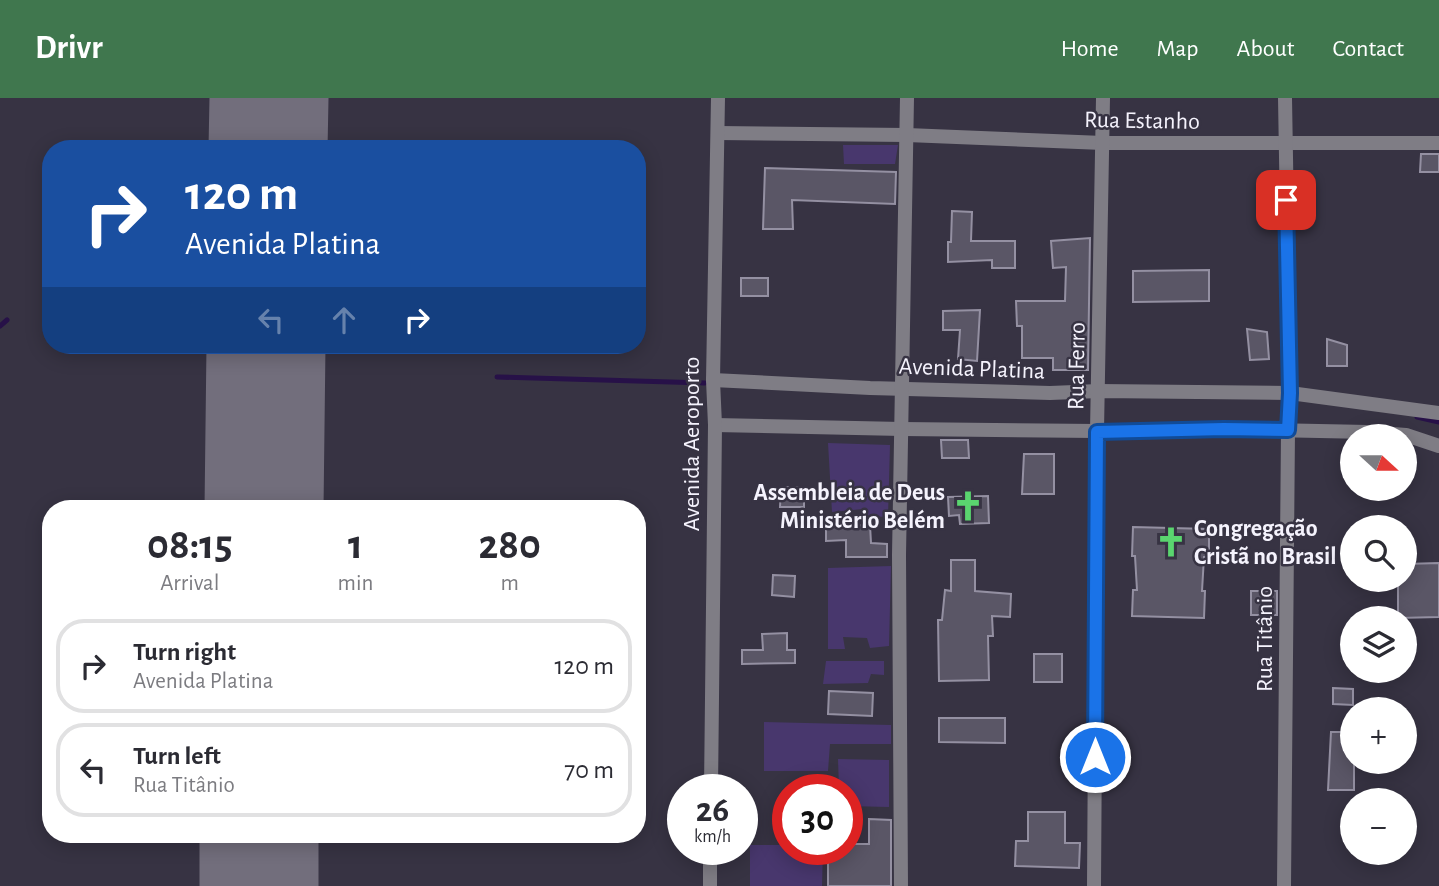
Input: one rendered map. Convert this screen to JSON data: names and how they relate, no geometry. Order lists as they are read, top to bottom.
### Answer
{
  "streets": {
    "street": [
      "Rua Estanho",
      "Rua Ferro",
      "Avenida Platina",
      "Avenida Aeroporto",
      "Rua Titânio"
    ]
  },
  "crossings": [
    ["Rua Estanho", "Rua Ferro"],
    ["Rua Estanho", "Avenida Aeroporto"],
    ["Rua Estanho", "Rua Titânio"],
    ["Rua Ferro", "Avenida Platina"],
    ["Avenida Platina", "Avenida Aeroporto"],
    ["Avenida Platina", "Rua Titânio"]
  ],
  "places": {
    "church": ["Assembleia de Deus Ministério Belém", "Congregação Cristã no Brasil"]
  },
  "north": "right",
  "page": {
    "header": "Drivr",
    "nav": [
      "Home",
      "Map",
      "About",
      "Contact"
    ],
    "turn": ["120 m", "Avenida Platina"],
    "map_buttons": ["+", "−"],
    "eta": [
      "08:15",
      "Arrival",
      "1",
      "min",
      "280",
      "m"
    ],
    "list": [
      {
        "name": "Turn right",
        "note": "Avenida Platina",
        "value": "120 m"
      },
      {
        "name": "Turn left",
        "note": "Rua Titânio",
        "value": "70 m"
      }
    ],
    "speed": "26 km/h",
    "limit": "30"
  }
}
